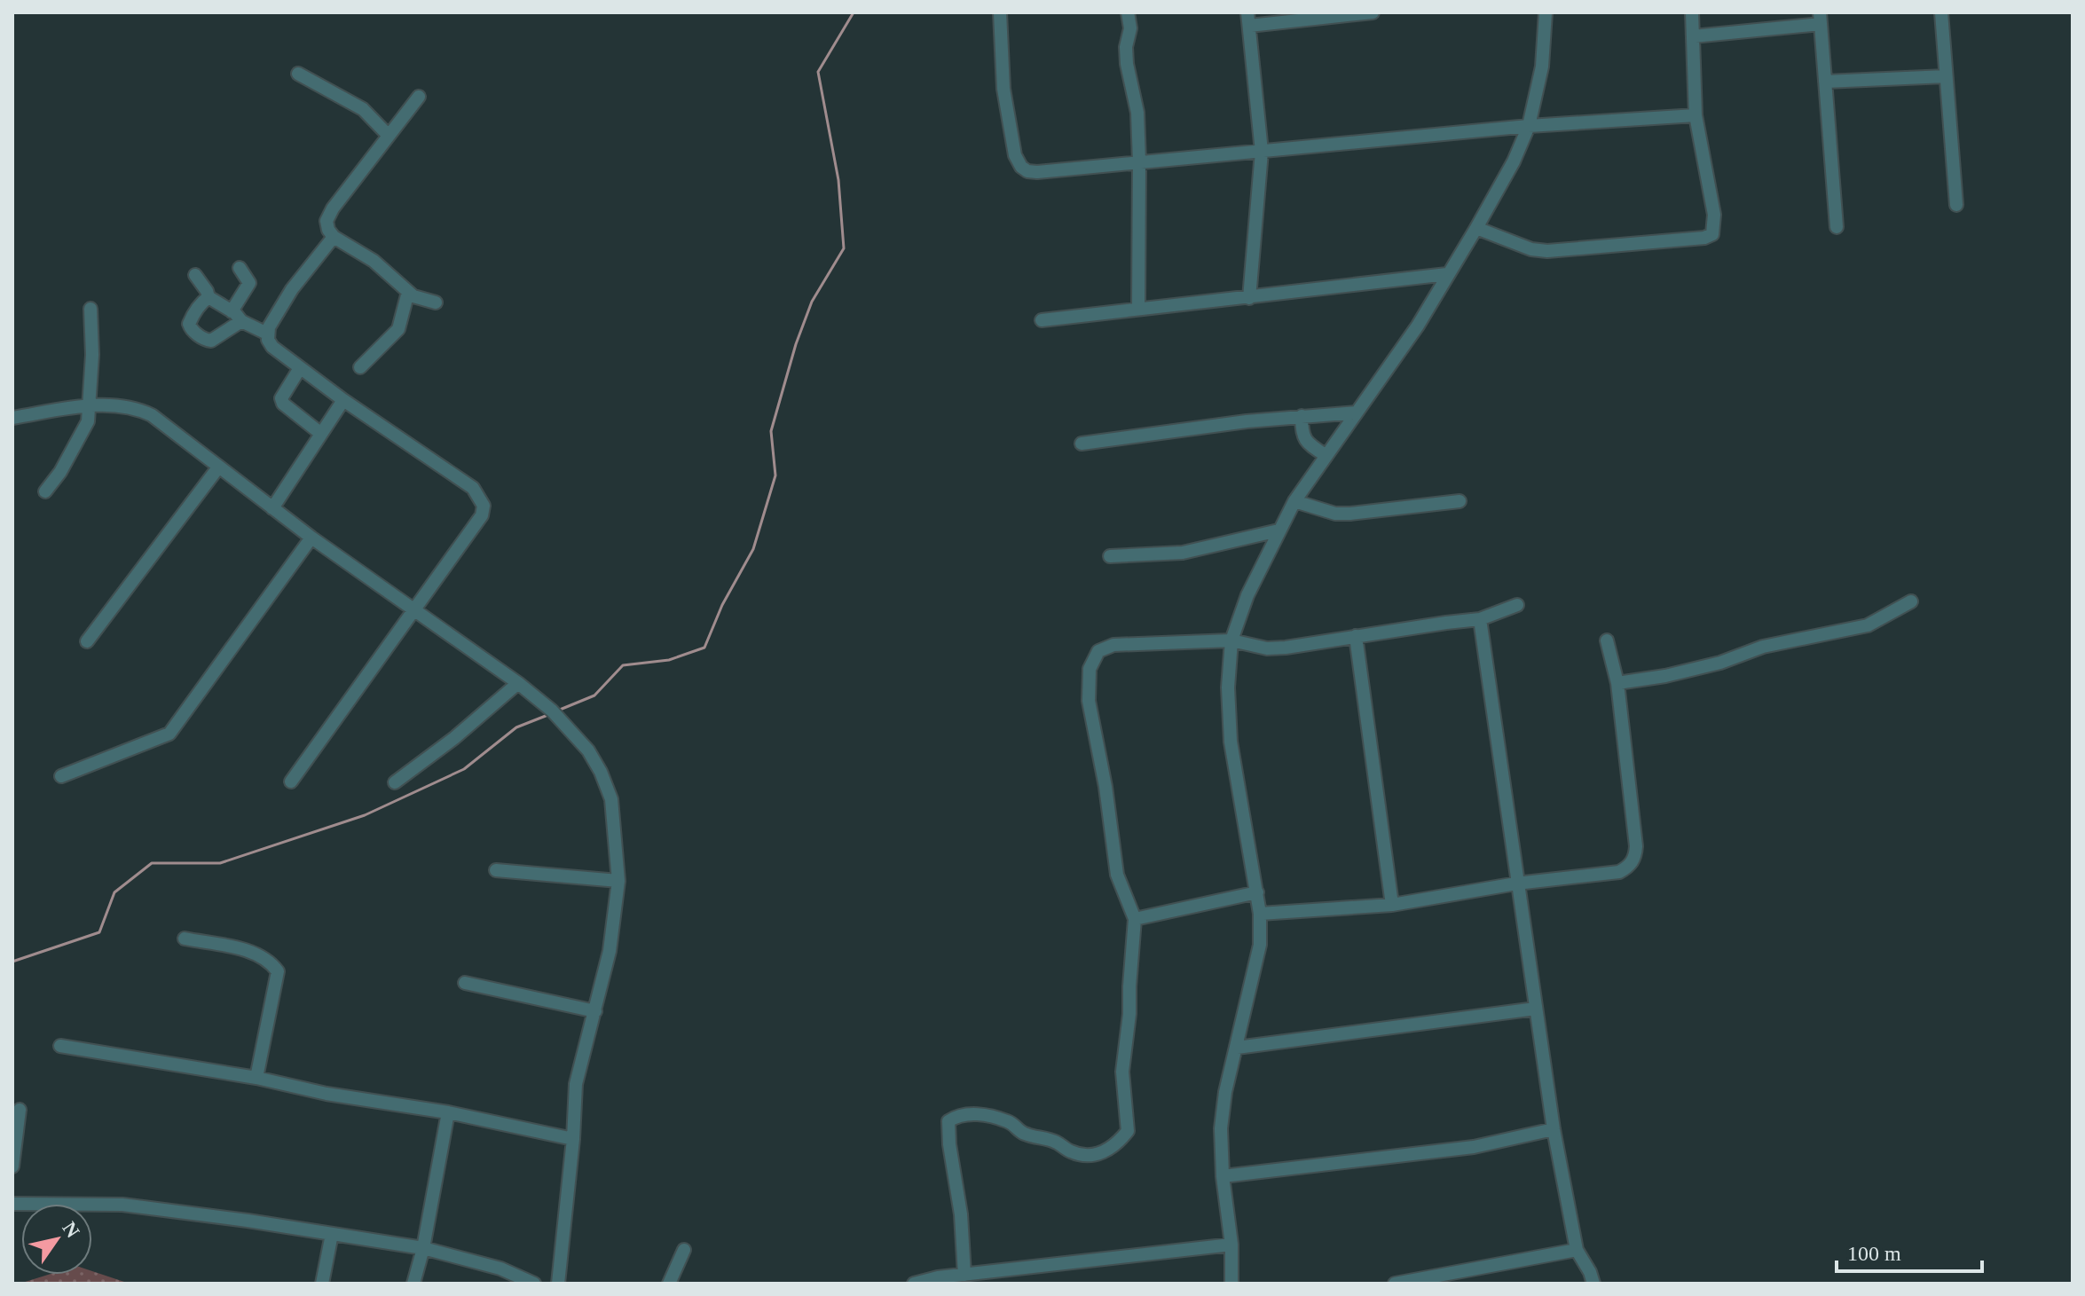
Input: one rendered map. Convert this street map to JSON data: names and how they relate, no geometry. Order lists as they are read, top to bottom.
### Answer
{
  "scale_bar": "100 m",
  "north": "top right"
}
